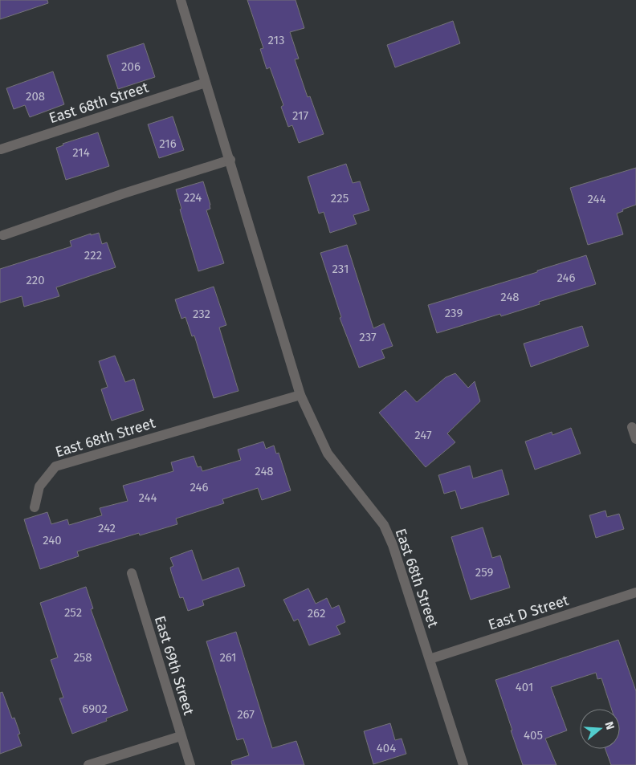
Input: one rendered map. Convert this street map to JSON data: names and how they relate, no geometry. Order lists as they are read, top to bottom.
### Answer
{
  "streets": {
    "street": ["East 68th Street", "East D Street", "East 69th Street"]
  },
  "crossings": [
    ["East 68th Street", "East D Street"]
  ],
  "house_numbers": [
    "213",
    "206",
    "208",
    "217",
    "216",
    "214",
    "224",
    "225",
    "244",
    "222",
    "231",
    "246",
    "220",
    "248",
    "239",
    "232",
    "237",
    "247",
    "248",
    "246",
    "244",
    "242",
    "240",
    "259",
    "252",
    "262",
    "258",
    "261",
    "401",
    "6902",
    "267",
    "405",
    "404"
  ],
  "north": "right"
}
